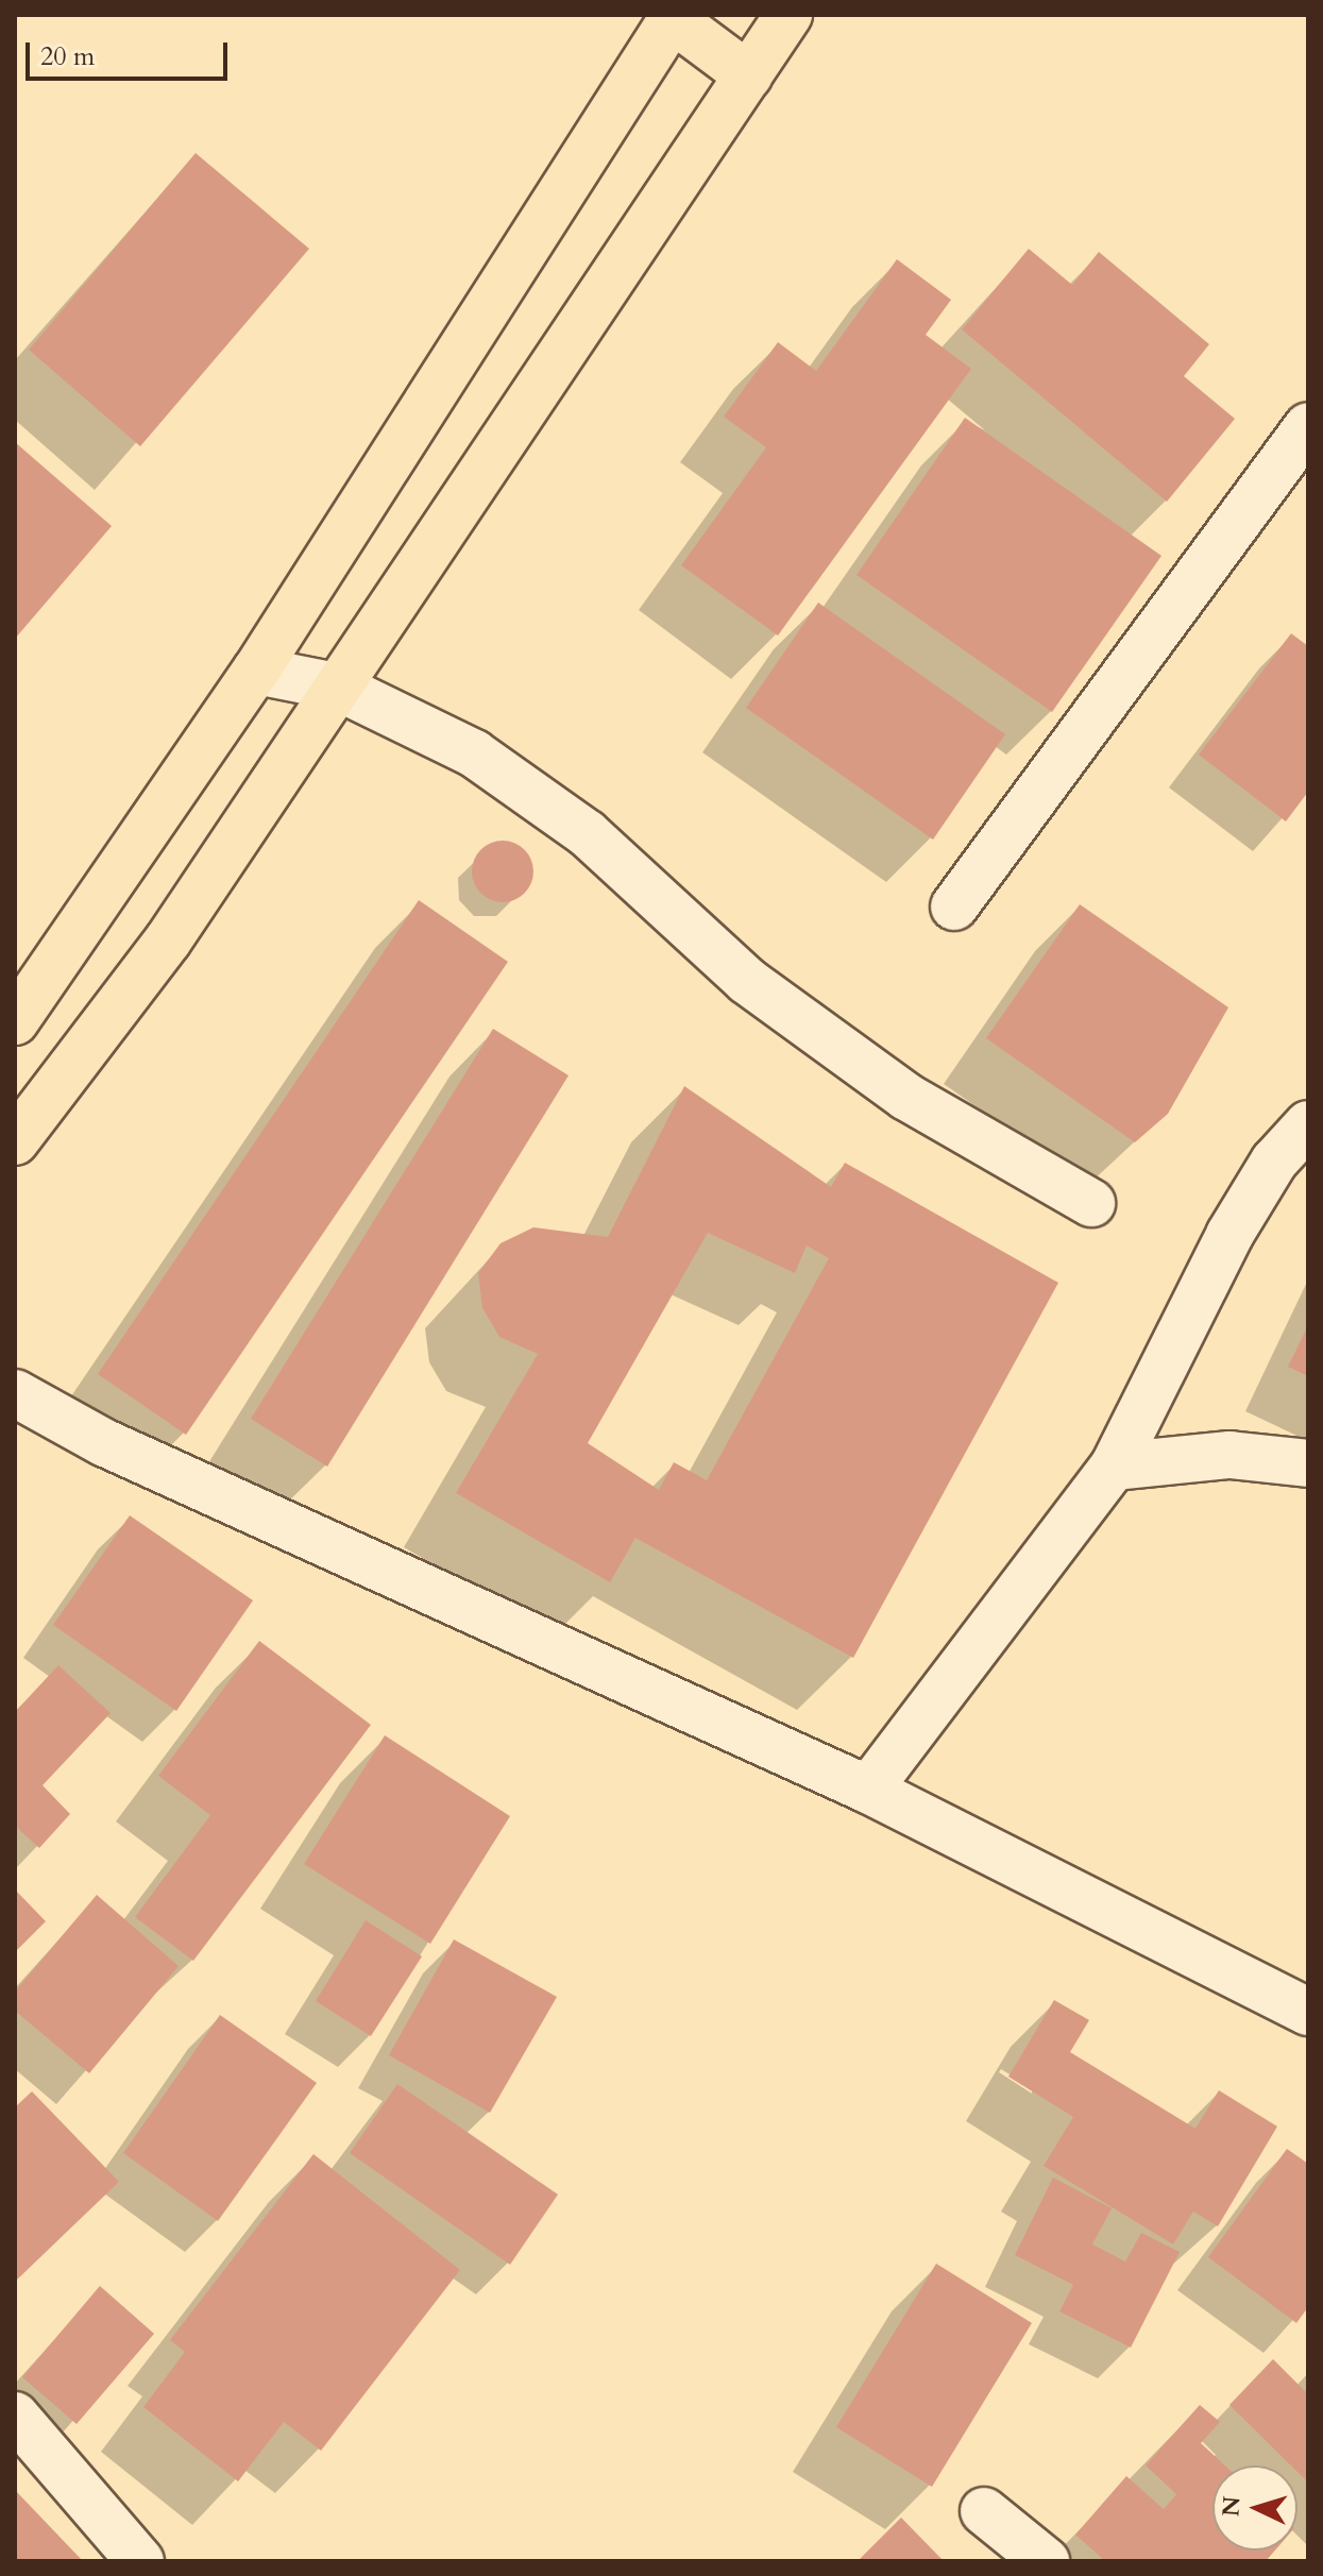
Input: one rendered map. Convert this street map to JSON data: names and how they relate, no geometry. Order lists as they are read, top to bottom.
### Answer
{
  "scale_bar": "20 m",
  "north": "left"
}
